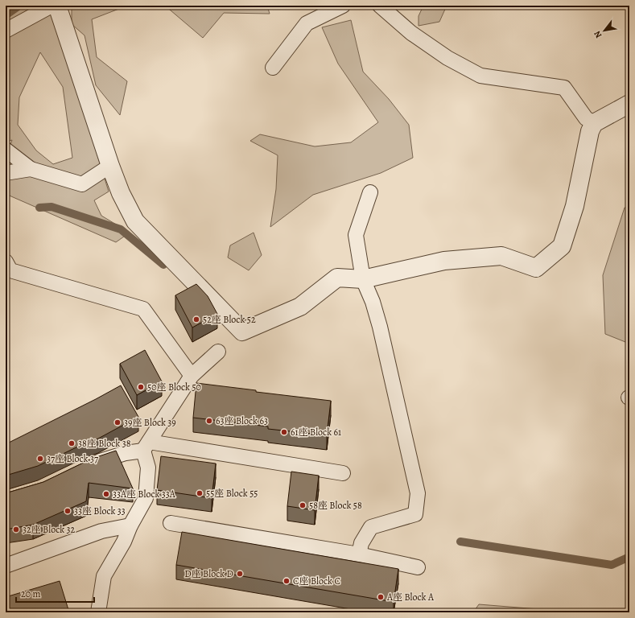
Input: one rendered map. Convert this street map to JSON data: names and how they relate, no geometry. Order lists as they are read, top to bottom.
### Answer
{
  "places": [
    "52座 Block 52",
    "50座 Block 50",
    "63座 Block 63",
    "39座 Block 39",
    "61座 Block 61",
    "38座 Block 38",
    "37座 Block 37",
    "55座 Block 55",
    "33A座 Block 33A",
    "58座 Block 58",
    "33座 Block 33",
    "32座 Block 32",
    "D座 Block D",
    "C座 Block C",
    "A座 Block A"
  ],
  "scale_bar": "20 m",
  "north": "bottom left"
}
